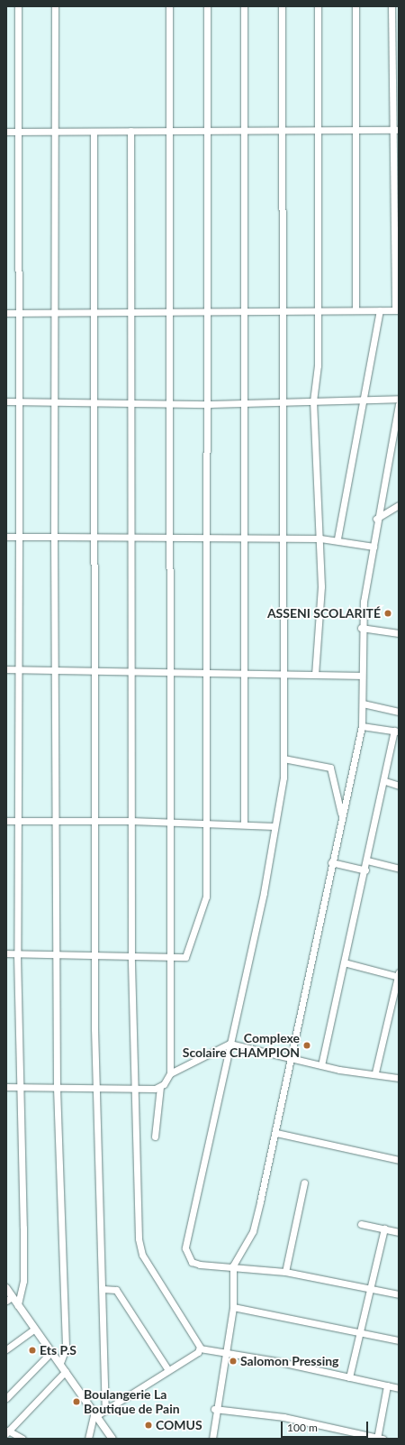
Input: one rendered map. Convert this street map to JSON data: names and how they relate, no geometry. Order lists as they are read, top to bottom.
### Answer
{
  "places": [
    "ASSENI SCOLARITÉ",
    "Complexe Scolaire CHAMPION",
    "Ets P.S",
    "Salomon Pressing",
    "Boulangerie La Boutique de Pain",
    "COMUS"
  ],
  "scale_bar": "100 m"
}
